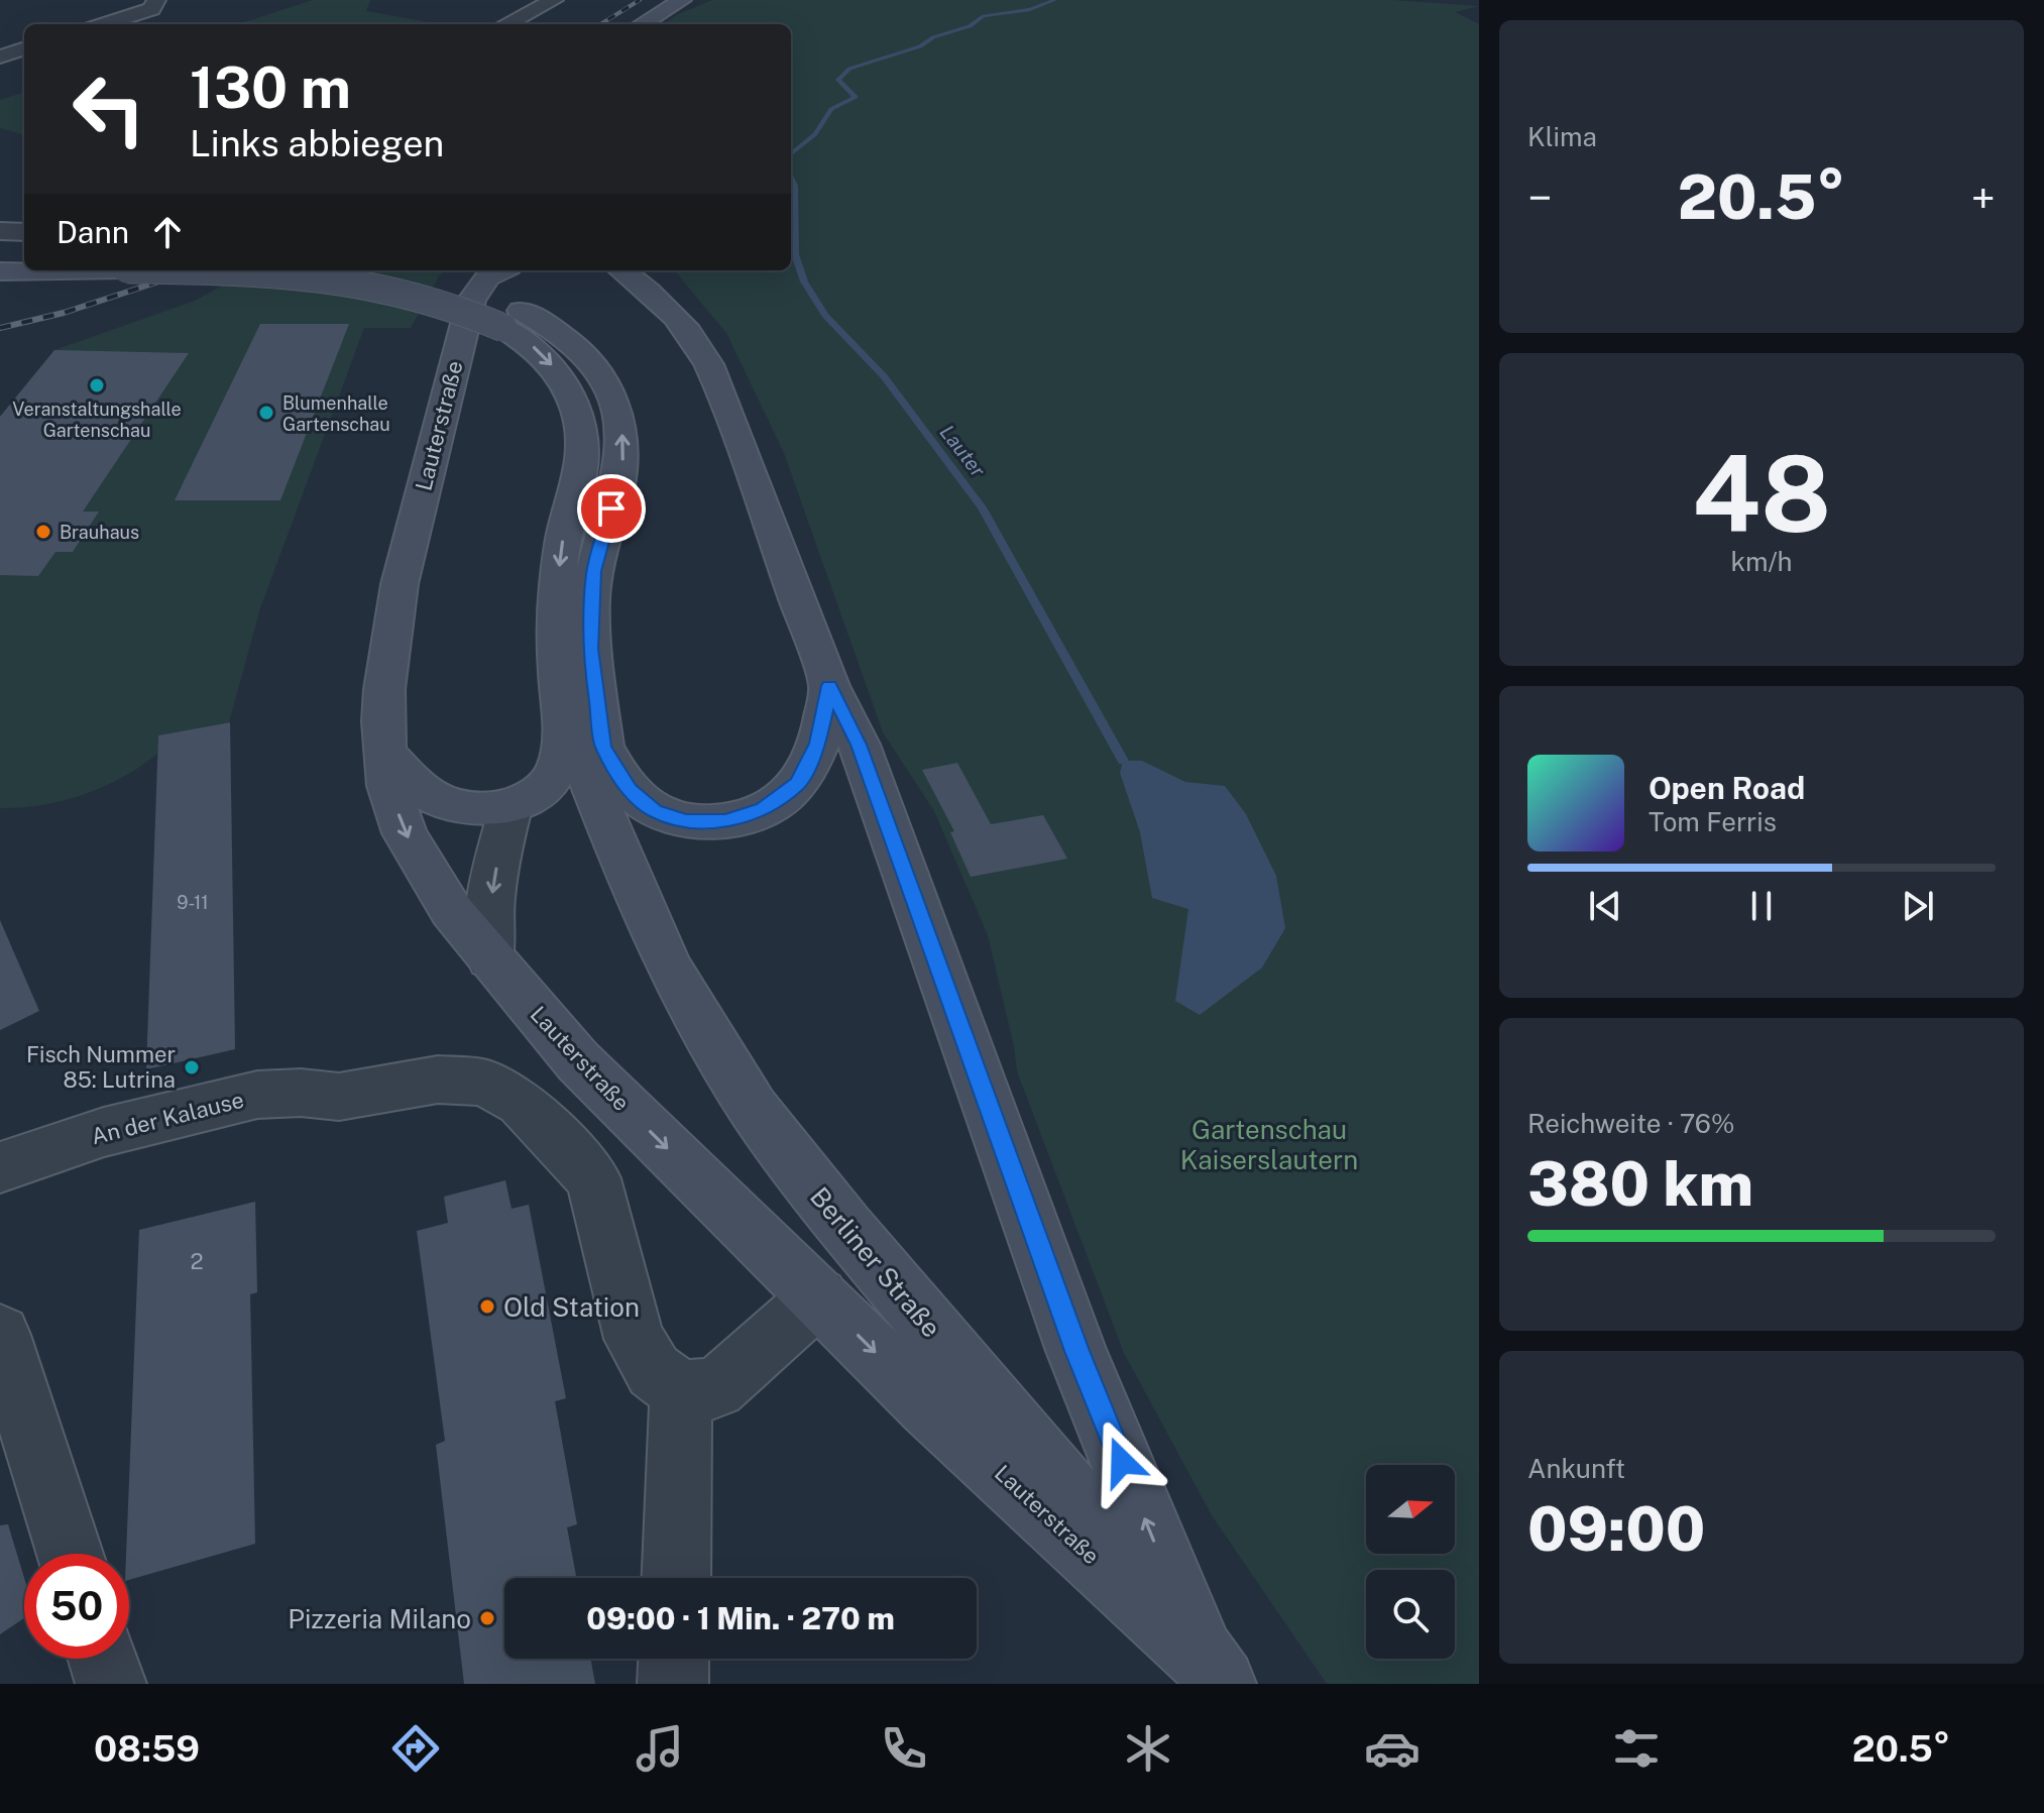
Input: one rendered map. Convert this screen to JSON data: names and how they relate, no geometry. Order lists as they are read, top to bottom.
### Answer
{
  "streets": {
    "main road": ["Lauterstraße", "Berliner Straße"],
    "street": ["An der Kalause"]
  },
  "crossings": [
    ["Lauterstraße", "Berliner Straße"]
  ],
  "water": ["Lauter"],
  "parks": ["Gartenschau Kaiserslautern"],
  "places": [
    "Veranstaltungshalle Gartenschau",
    "Blumenhalle Gartenschau",
    "Brauhaus",
    "Fisch Nummer 85: Lutrina",
    "Old Station",
    "Pizzeria Milano"
  ],
  "house_numbers": ["9-11", "2"],
  "north": "right",
  "page": {
    "tile": [
      "Klima",
      ["48", "km/h"],
      ["Reichweite · 76%", "380 km"],
      ["Ankunft", "09:00"]
    ],
    "turn": ["130 m", "Links abbiegen"],
    "heat": ["−", "20.5°", "+"],
    "then": "Dann",
    "song": ["Open Road", "Tom Ferris"],
    "limit": "50",
    "trip": "09:00 · 1 Min. · 270 m",
    "tabs": ["08:59", "20.5°"]
  }
}
